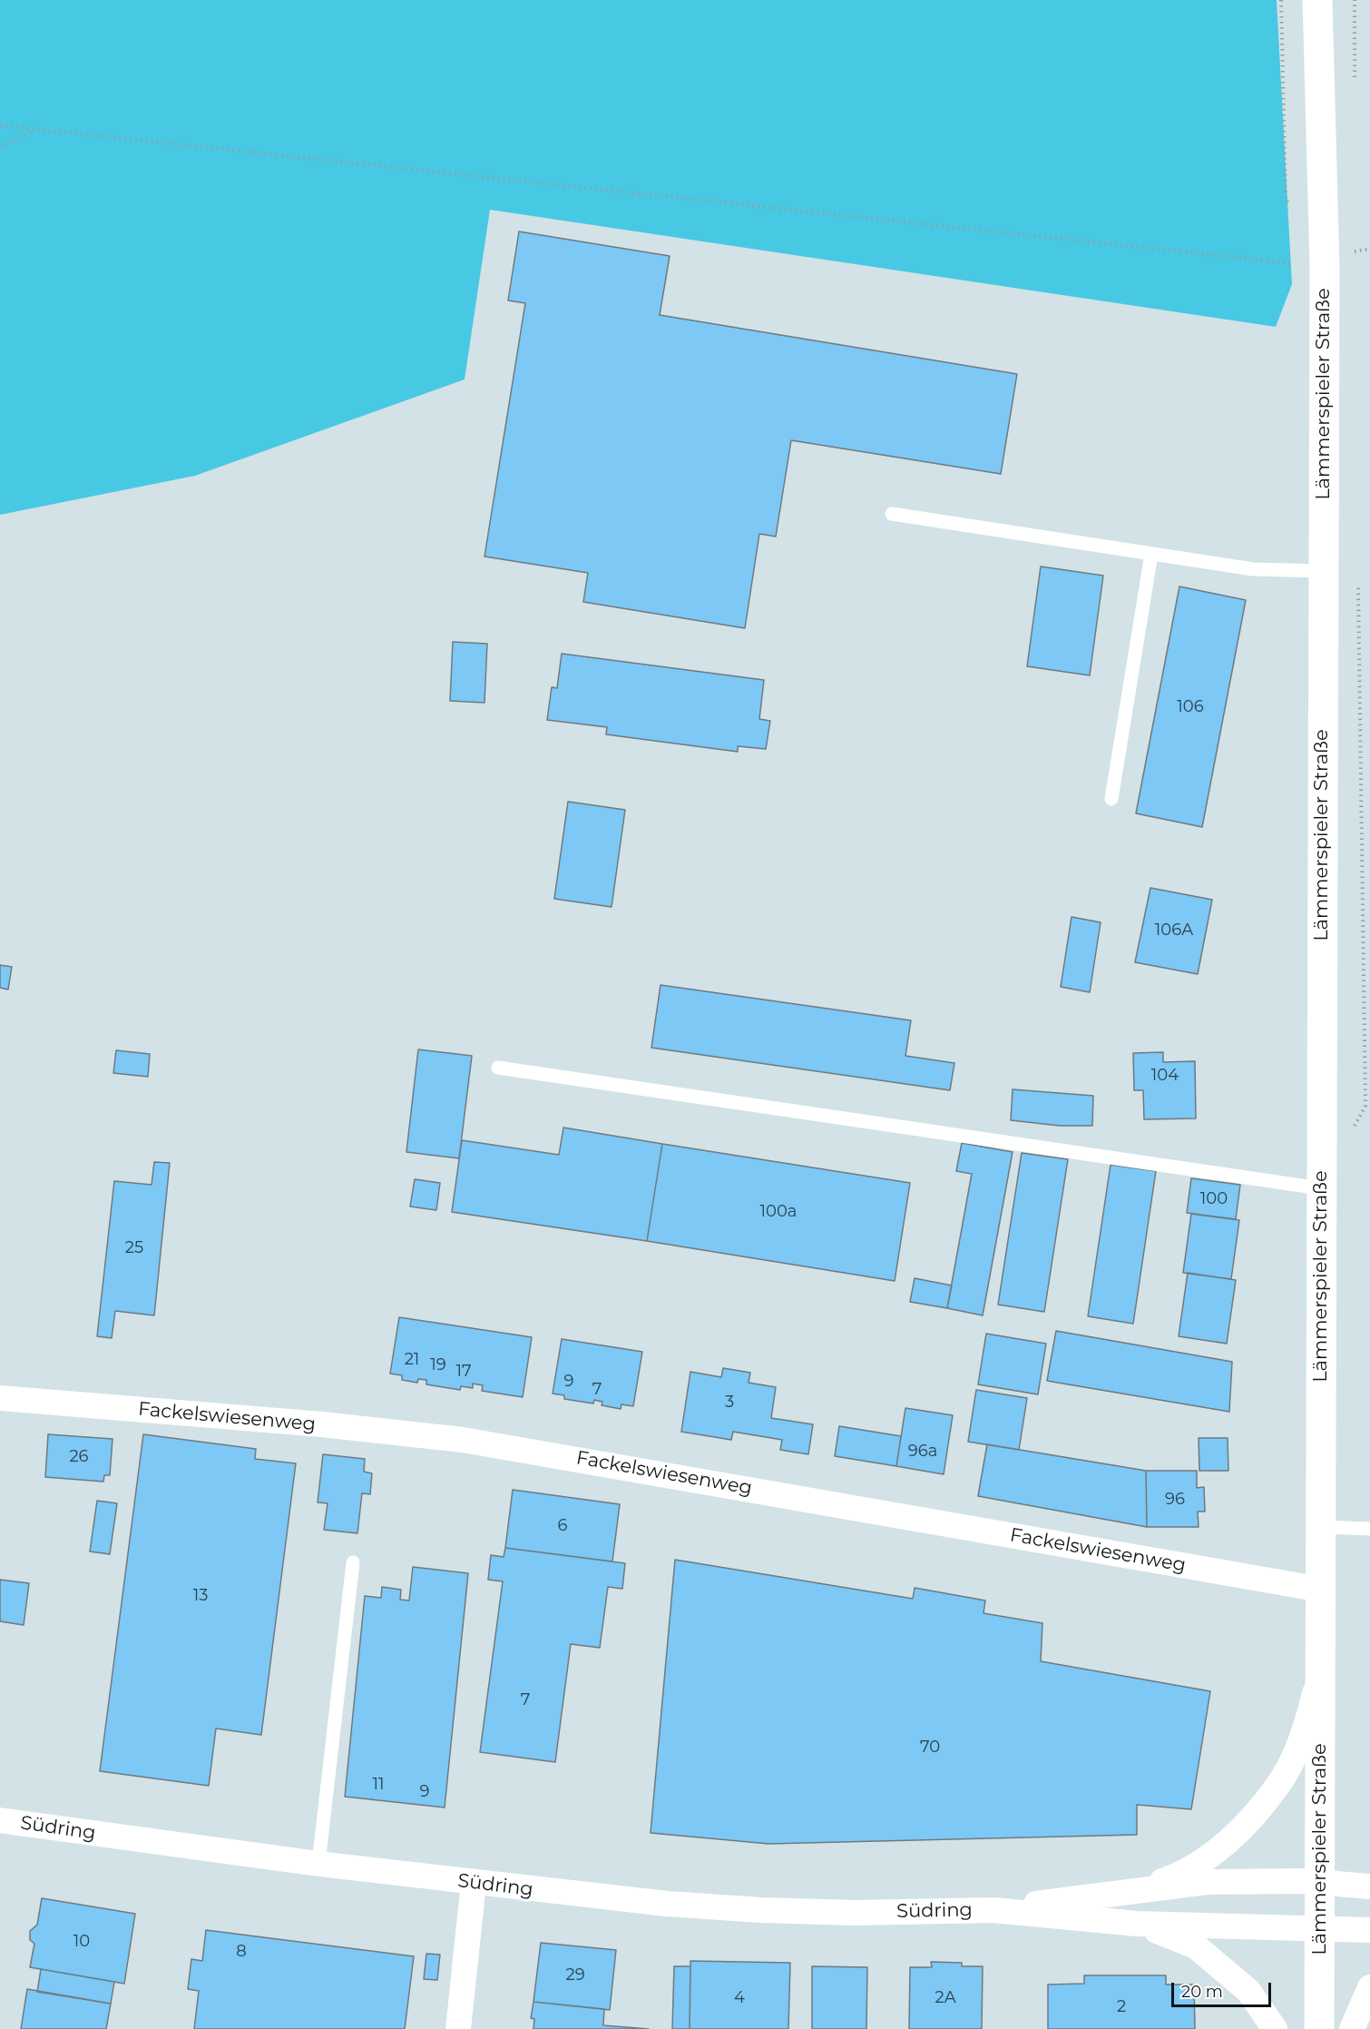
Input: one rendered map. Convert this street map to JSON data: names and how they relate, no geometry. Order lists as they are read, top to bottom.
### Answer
{
  "streets": {
    "main road": ["Lämmerspieler Straße"],
    "street": ["Fackelswiesenweg", "Südring"]
  },
  "crossings": [
    ["Lämmerspieler Straße", "Fackelswiesenweg"],
    ["Lämmerspieler Straße", "Südring"]
  ],
  "house_numbers": [
    "106",
    "106A",
    "104",
    "100",
    "100a",
    "25",
    "21",
    "19",
    "17",
    "9",
    "7",
    "3",
    "96a",
    "26",
    "96",
    "6",
    "13",
    "7",
    "70",
    "11",
    "9",
    "10",
    "8",
    "29",
    "4",
    "2A",
    "2"
  ],
  "scale_bar": "20 m"
}
